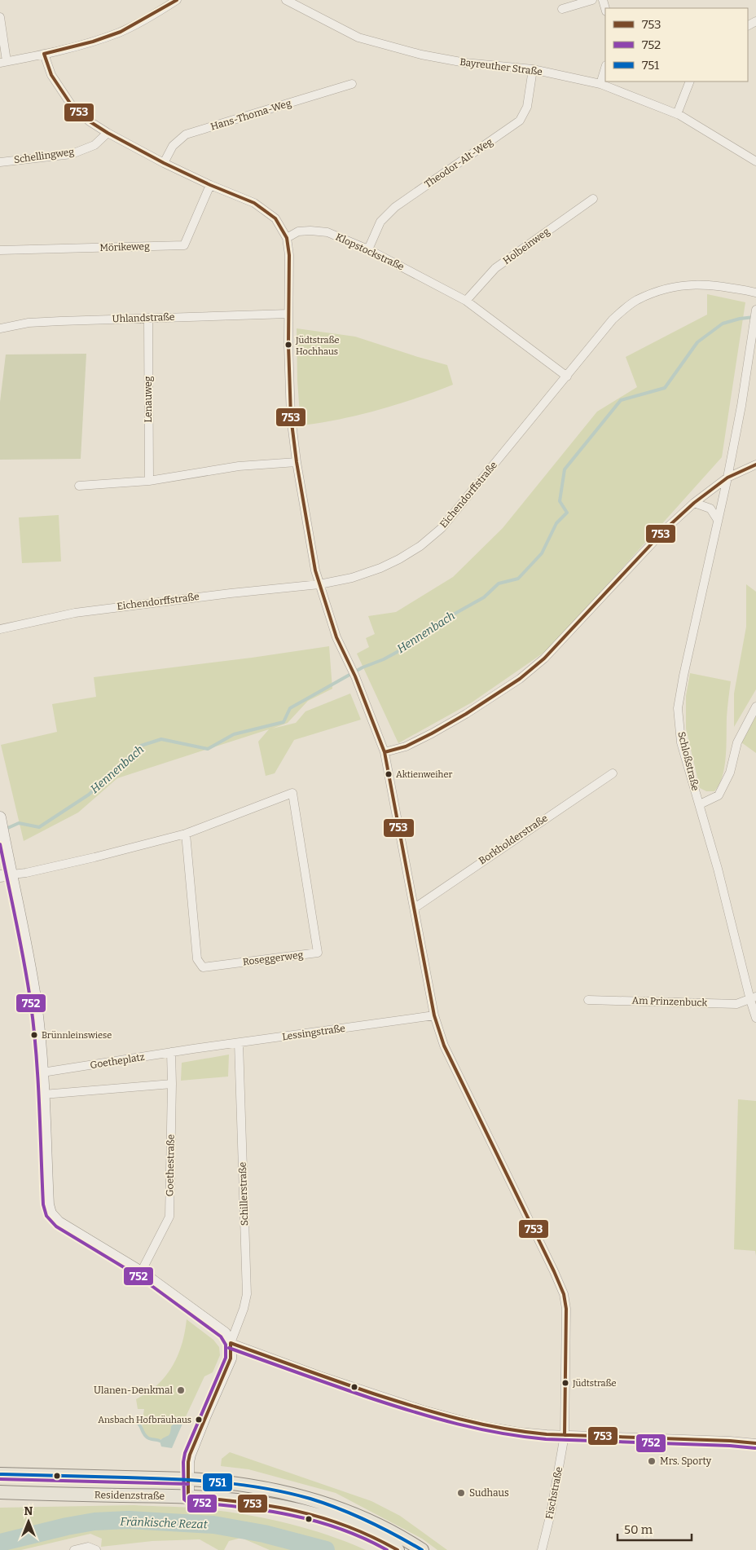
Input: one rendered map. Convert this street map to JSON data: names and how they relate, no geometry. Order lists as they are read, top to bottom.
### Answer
{
  "streets": {
    "main road": ["Residenzstraße"],
    "street": [
      "Bayreuther Straße",
      "Hans-Thoma-Weg",
      "Schellingweg",
      "Theodor-Alt-Weg",
      "Holbeinweg",
      "Mörikeweg",
      "Klopstockstraße",
      "Uhlandstraße",
      "Lenauweg",
      "Eichendorffstraße",
      "Schloßstraße",
      "Borkholderstraße",
      "Roseggerweg",
      "Am Prinzenbuck",
      "Lessingstraße",
      "Goetheplatz",
      "Goethestraße",
      "Schillerstraße",
      "Fischstraße"
    ]
  },
  "crossings": [
    ["Bayreuther Straße", "Theodor-Alt-Weg"],
    ["Theodor-Alt-Weg", "Klopstockstraße"],
    ["Holbeinweg", "Klopstockstraße"],
    ["Klopstockstraße", "Eichendorffstraße"],
    ["Uhlandstraße", "Lenauweg"],
    ["Schloßstraße", "Am Prinzenbuck"],
    ["Lessingstraße", "Goetheplatz"],
    ["Lessingstraße", "Schillerstraße"],
    ["Goetheplatz", "Goethestraße"]
  ],
  "water": ["Hennenbach", "Fränkische Rezat"],
  "places": [
    "Jüdtstraße Hochhaus",
    "Aktienweiher",
    "Brünnleinswiese",
    "Jüdtstraße",
    "Ulanen-Denkmal",
    "Ansbach Hofbräuhaus",
    "Mrs. Sporty",
    "Sudhaus"
  ],
  "lines": ["transit line 753", "transit line 752", "transit line 751"],
  "legend": ["753", "752", "751"],
  "scale_bar": "50 m",
  "north": "top"
}
